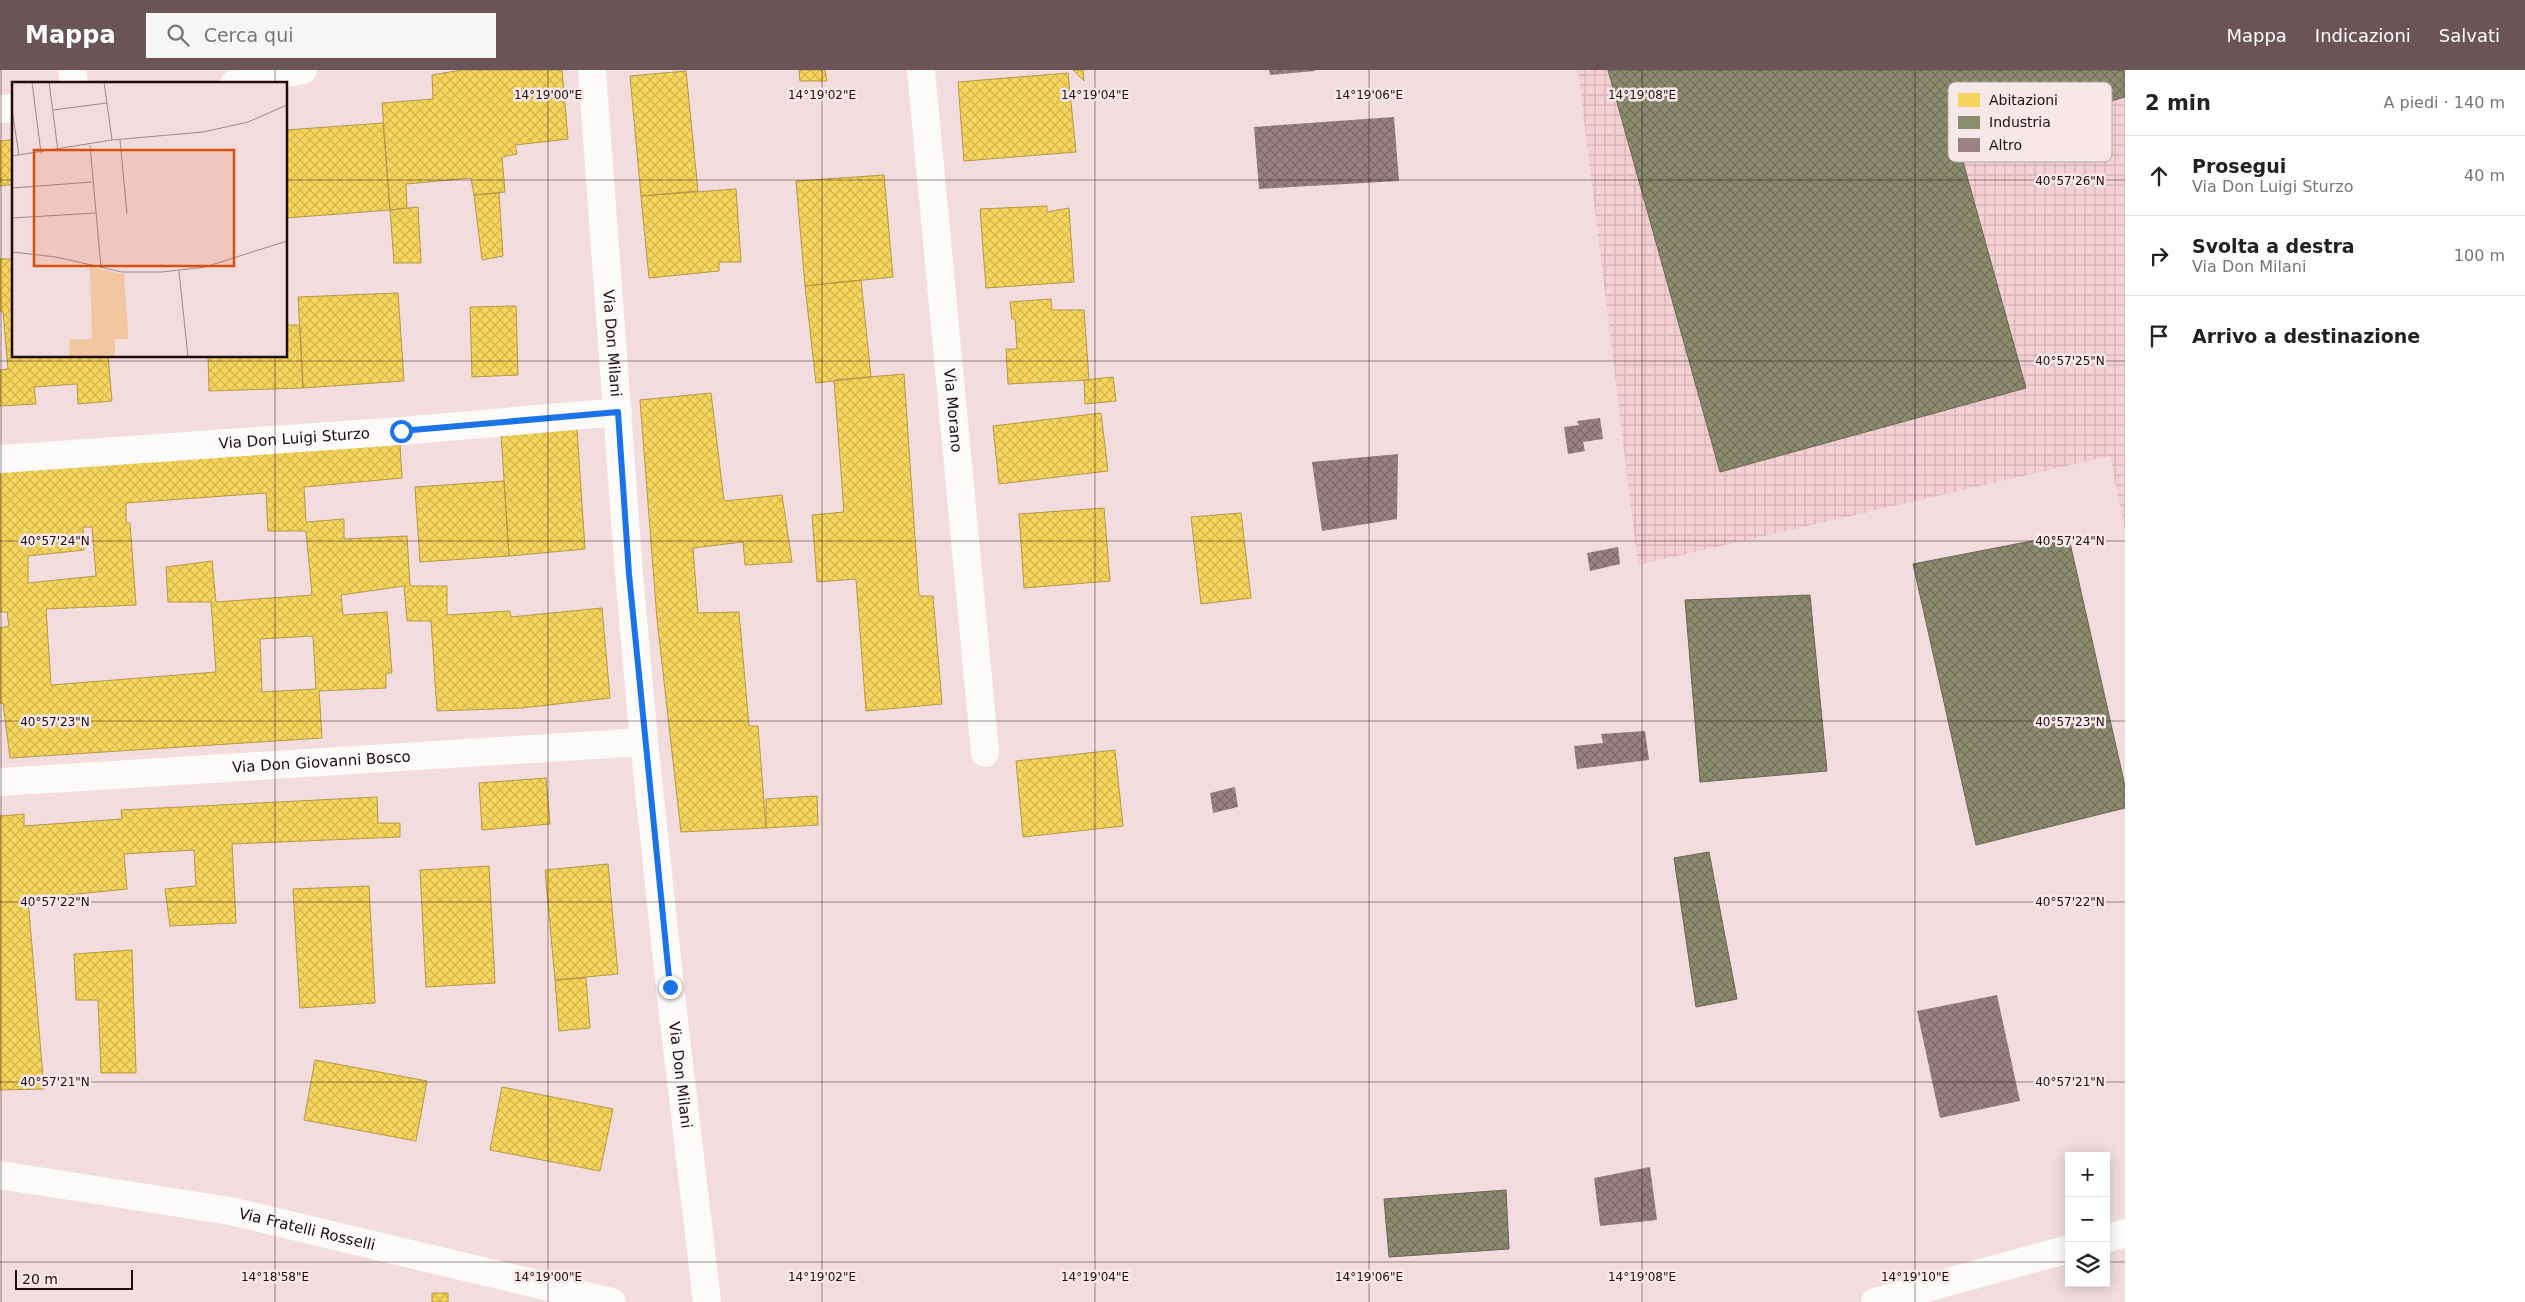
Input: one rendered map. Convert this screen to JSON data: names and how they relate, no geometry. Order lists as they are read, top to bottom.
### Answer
{
  "streets": {
    "street": [
      "Via Don Milani",
      "Via Morano",
      "Via Don Luigi Sturzo",
      "Via Don Giovanni Bosco",
      "Via Fratelli Rosselli"
    ]
  },
  "crossings": [
    ["Via Don Milani", "Via Don Luigi Sturzo"],
    ["Via Don Milani", "Via Don Giovanni Bosco"]
  ],
  "legend": ["Abitazioni", "Industria", "Altro"],
  "scale_bar": "20 m",
  "page": {
    "header": "Mappa",
    "search": "Cerca qui",
    "nav": ["Mappa", "Indicazioni", "Salvati"],
    "heading": ["2 min", "A piedi · 140 m"],
    "list": [
      ["Prosegui", "Via Don Luigi Sturzo", "40 m"],
      ["Svolta a destra", "Via Don Milani", "100 m"],
      "Arrivo a destinazione"
    ],
    "map_buttons": ["+", "−"],
    "scale": "20 m"
  },
  "coordinates": [
    "14°19'00\"E",
    "14°19'02\"E",
    "14°19'04\"E",
    "14°19'06\"E",
    "14°19'08\"E",
    "40°57'26\"N",
    "40°57'25\"N",
    "40°57'24\"N",
    "40°57'23\"N",
    "40°57'22\"N",
    "40°57'21\"N",
    "14°18'58\"E",
    "14°19'10\"E"
  ]
}
